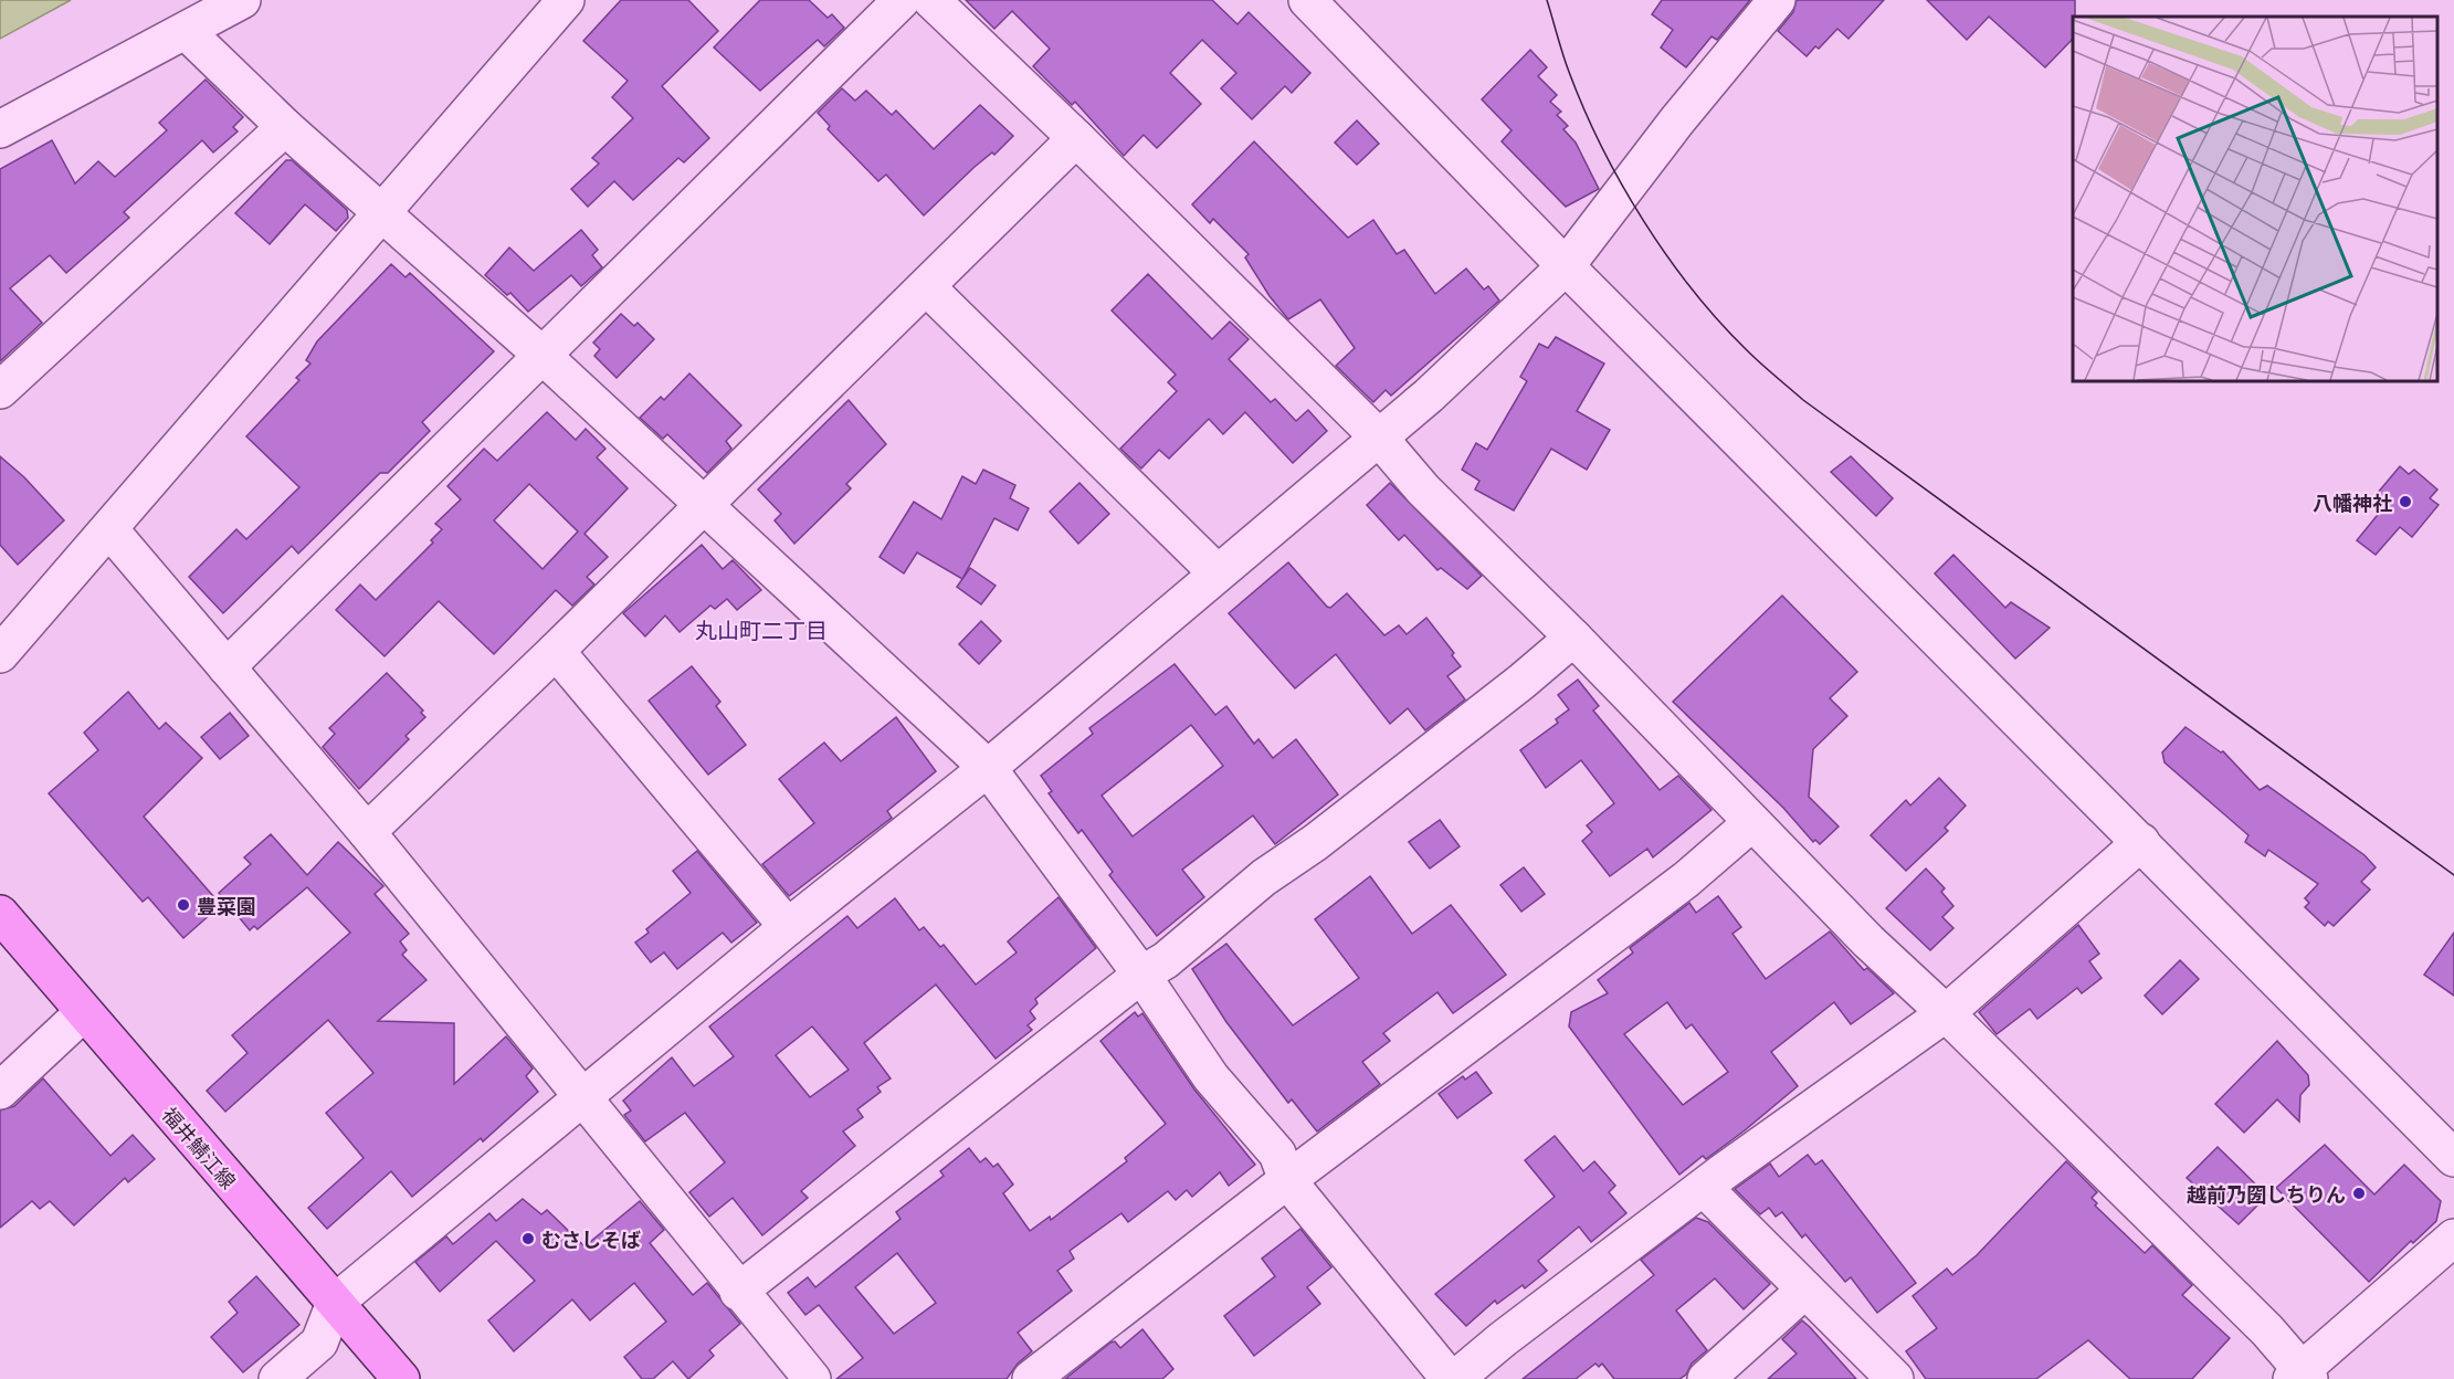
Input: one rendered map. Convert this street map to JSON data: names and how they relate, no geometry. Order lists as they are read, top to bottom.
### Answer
{
  "streets": {
    "main road": ["福井鯖江線"]
  },
  "districts": ["丸山町二丁目"],
  "places": [
    "八幡神社",
    "豊菜園",
    "越前乃圀しちりん",
    "むさしそば"
  ]
}
